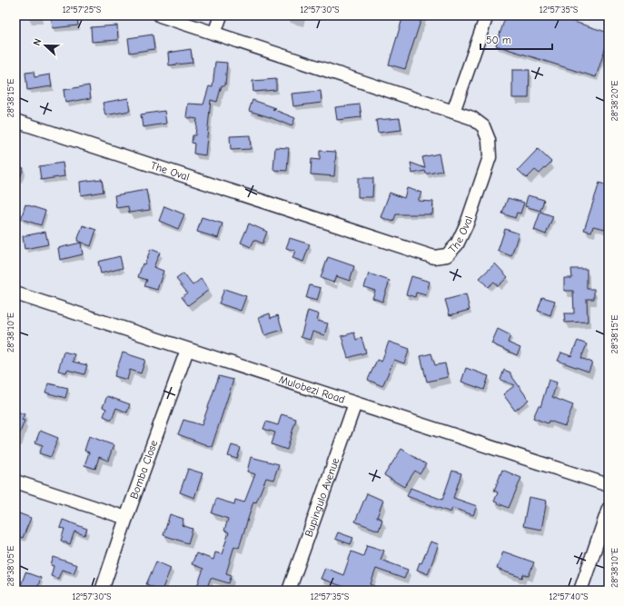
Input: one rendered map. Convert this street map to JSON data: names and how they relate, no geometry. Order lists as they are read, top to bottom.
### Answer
{
  "streets": {
    "street": [
      "The Oval",
      "Mulobezi Road",
      "Bomba Close",
      "Bupingulo Avenue"
    ]
  },
  "crossings": [
    ["Mulobezi Road", "Bomba Close"],
    ["Mulobezi Road", "Bupingulo Avenue"]
  ],
  "scale_bar": "50 m",
  "north": "left",
  "coordinates": [
    "12°57'25\"S",
    "12°57'30\"S",
    "12°57'35\"S",
    "28°38'15\"E",
    "28°38'20\"E",
    "28°38'10\"E",
    "28°38'05\"E",
    "12°57'40\"S"
  ]
}
